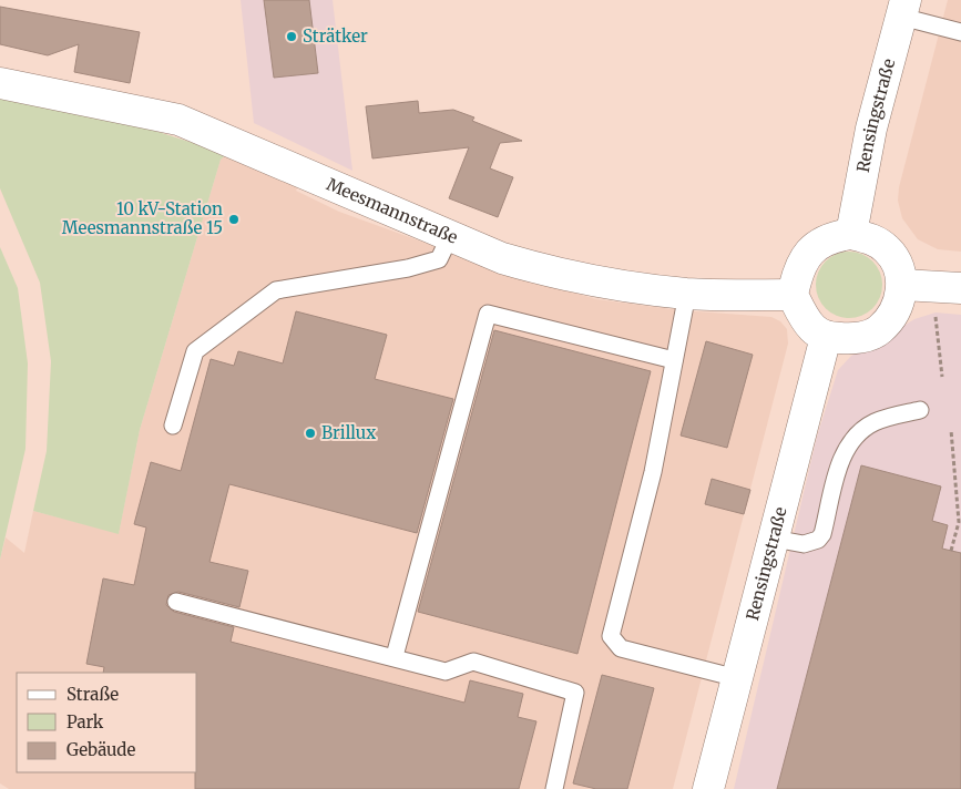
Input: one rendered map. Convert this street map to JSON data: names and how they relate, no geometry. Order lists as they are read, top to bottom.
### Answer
{
  "streets": {
    "street": ["Rensingstraße", "Meesmannstraße"]
  },
  "crossings": [
    ["Rensingstraße", "Meesmannstraße"]
  ],
  "places": ["Strätker", "10 kV-Station Meesmannstraße 15", "Brillux"],
  "legend": ["Straße", "Park", "Gebäude"]
}
